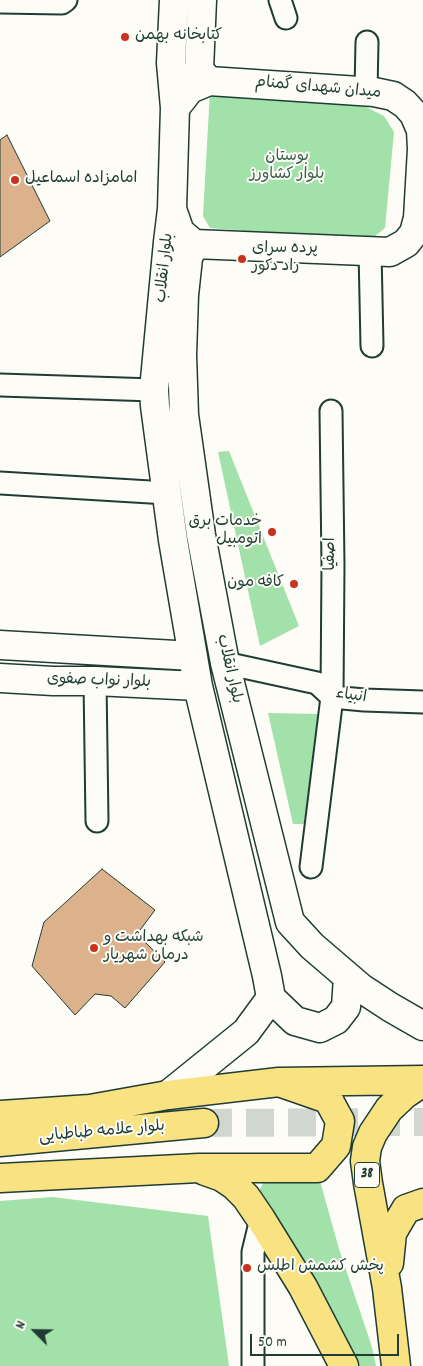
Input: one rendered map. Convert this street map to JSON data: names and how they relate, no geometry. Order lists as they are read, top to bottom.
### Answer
{
  "streets": {
    "main road": [
      "میدان شهدای گمنام",
      "بلوار انقلاب",
      "بلوار نواب صفوی",
      "بلوار علامه طباطبایی",
      "38"
    ],
    "street": ["اصفیا", "انبیاء"]
  },
  "crossings": [
    ["بلوار انقلاب", "بلوار نواب صفوی"],
    ["بلوار انقلاب", "انبیاء"],
    ["اصفیا", "انبیاء"],
    ["بلوار علامه طباطبایی", "38"]
  ],
  "parks": ["بوستان بلوار کشاورز"],
  "places": [
    "کتابخانه بهمن",
    "امامزاده اسماعیل",
    "پرده سرای راد دکور",
    "خدمات برق اتومبیل",
    "کافه مون",
    "شبکه بهداشت و درمان شهریار",
    "پخش کشمش اطلس"
  ],
  "scale_bar": "50 m",
  "north": "top left"
}
